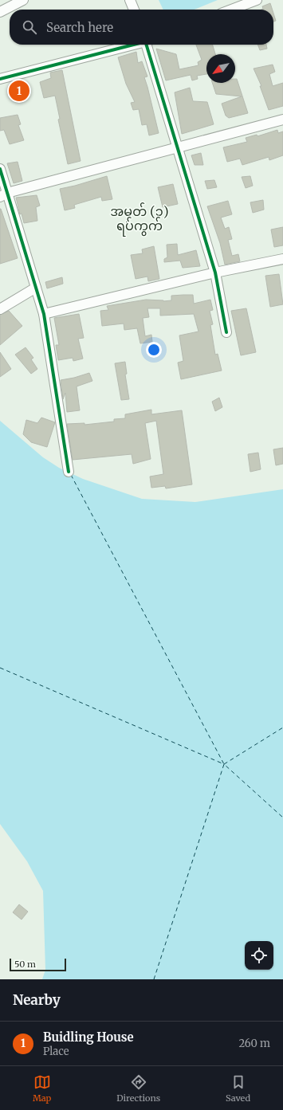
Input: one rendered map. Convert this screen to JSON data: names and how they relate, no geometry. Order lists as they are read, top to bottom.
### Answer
{
  "districts": ["အမှတ် (၁) ရပ်ကွက်"],
  "scale_bar": "50 m",
  "north": "bottom left",
  "page": {
    "search": "Search here",
    "pins": "1",
    "scale": "50 m",
    "heading": "Nearby",
    "list": [
      {
        "mark": "1",
        "name": "Buidling House",
        "note": "Place",
        "value": "260 m"
      }
    ],
    "nav": ["Map", "Directions", "Saved"]
  }
}
